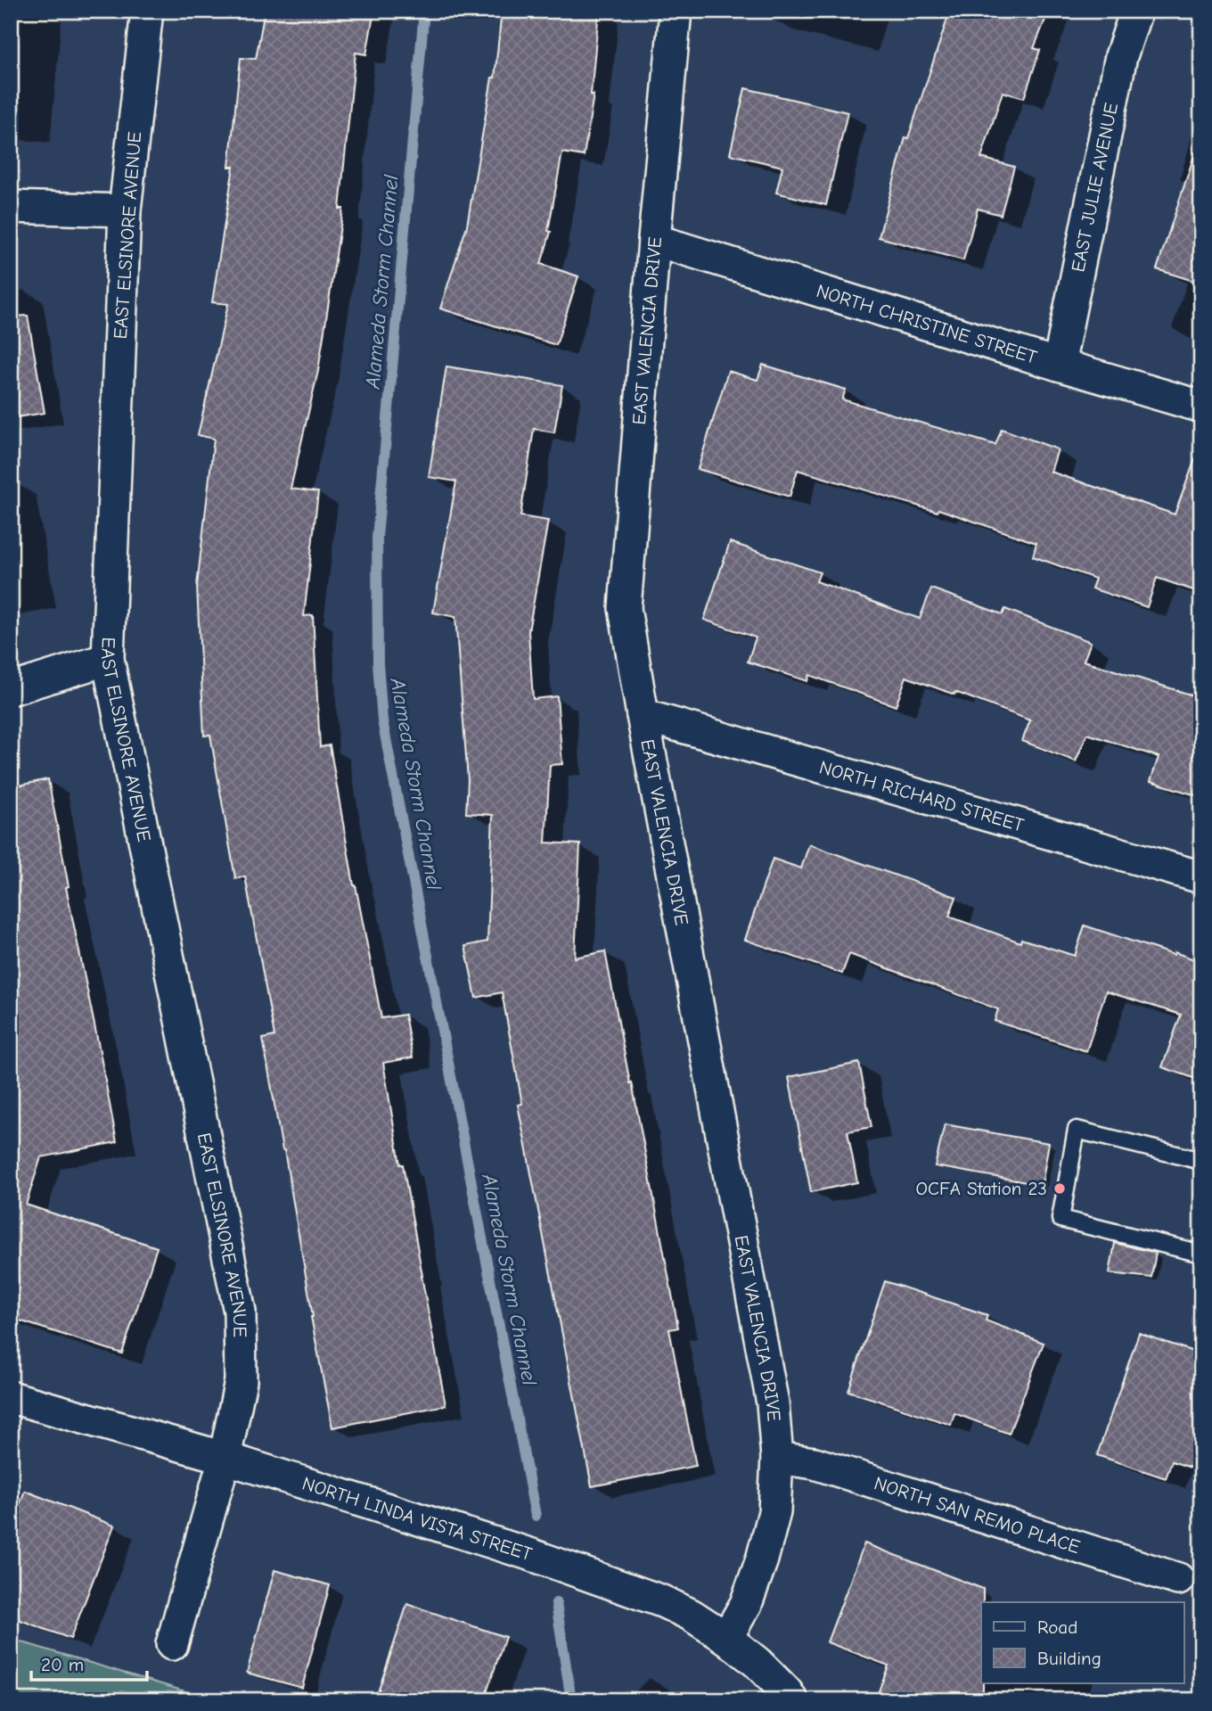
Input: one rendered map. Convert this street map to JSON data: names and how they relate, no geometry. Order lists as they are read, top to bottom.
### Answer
{
  "streets": {
    "street": [
      "EAST JULIE AVENUE",
      "EAST ELSINORE AVENUE",
      "NORTH CHRISTINE STREET",
      "EAST VALENCIA DRIVE",
      "NORTH RICHARD STREET",
      "NORTH SAN REMO PLACE",
      "NORTH LINDA VISTA STREET"
    ]
  },
  "crossings": [
    ["EAST JULIE AVENUE", "NORTH CHRISTINE STREET"],
    ["EAST ELSINORE AVENUE", "NORTH LINDA VISTA STREET"],
    ["NORTH CHRISTINE STREET", "EAST VALENCIA DRIVE"],
    ["EAST VALENCIA DRIVE", "NORTH RICHARD STREET"],
    ["EAST VALENCIA DRIVE", "NORTH SAN REMO PLACE"],
    ["EAST VALENCIA DRIVE", "NORTH LINDA VISTA STREET"]
  ],
  "water": ["Alameda Storm Channel"],
  "places": ["OCFA Station 23"],
  "legend": ["Road", "Building"],
  "scale_bar": "20 m"
}
